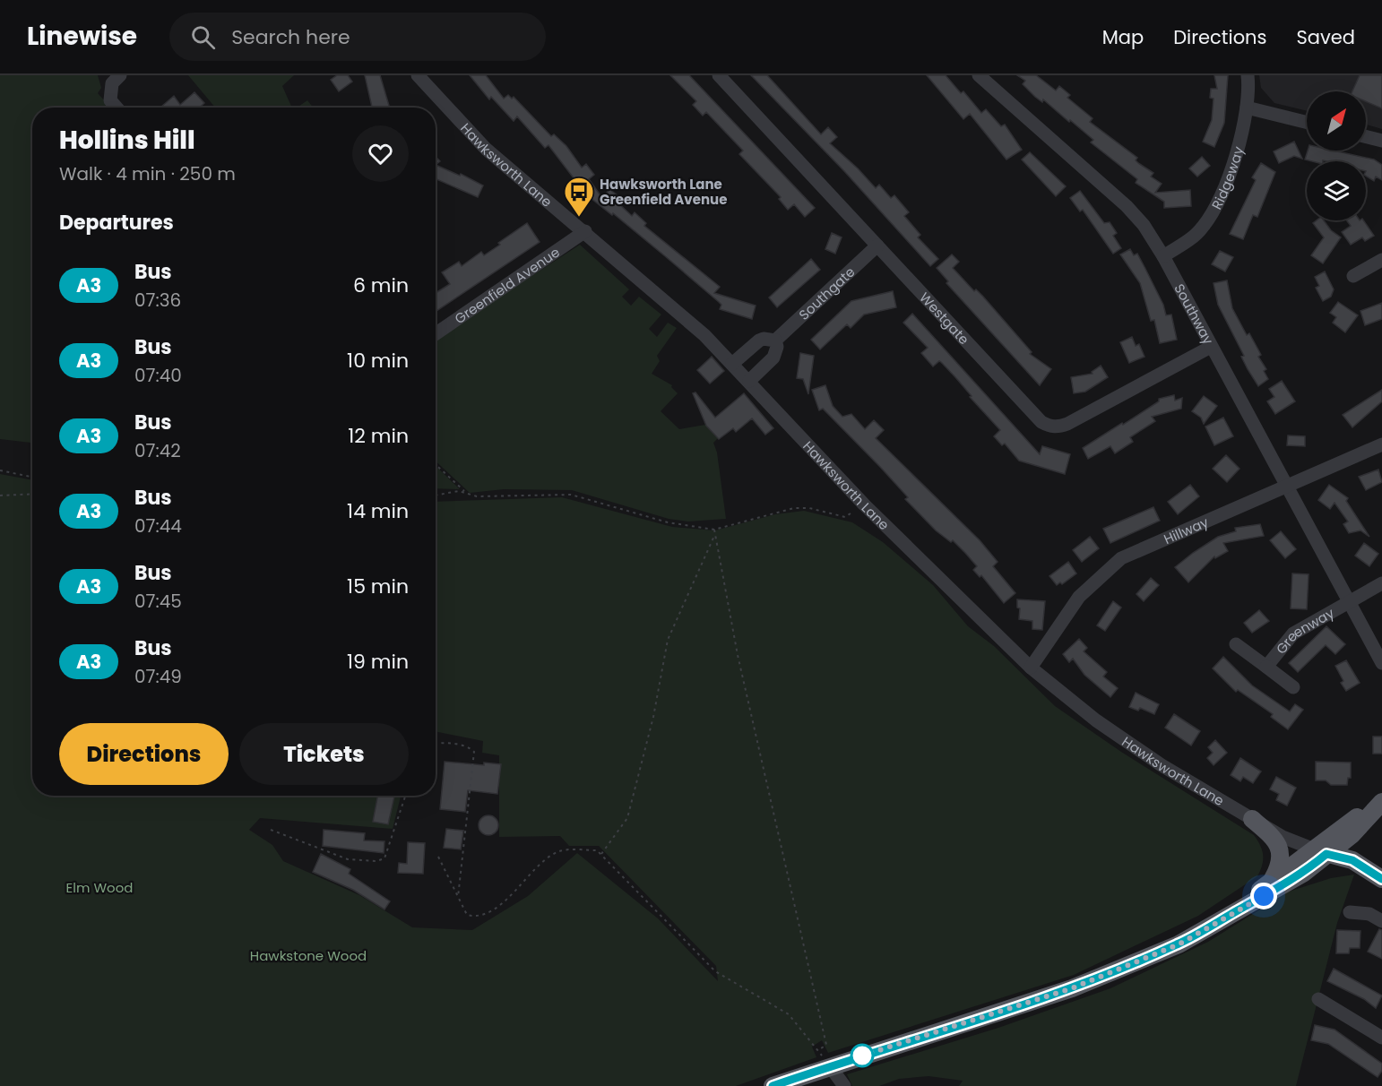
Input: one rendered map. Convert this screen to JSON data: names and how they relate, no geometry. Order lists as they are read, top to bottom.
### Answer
{
  "streets": {
    "street": [
      "Hawksworth Lane",
      "Ridgeway",
      "Greenfield Avenue",
      "Southgate",
      "Southway",
      "Westgate",
      "Hillway",
      "Greenway"
    ]
  },
  "crossings": [
    ["Hawksworth Lane", "Greenfield Avenue"],
    ["Hawksworth Lane", "Southgate"],
    ["Hawksworth Lane", "Hillway"],
    ["Ridgeway", "Southway"],
    ["Southgate", "Westgate"],
    ["Southway", "Westgate"],
    ["Southway", "Hillway"],
    ["Southway", "Greenway"]
  ],
  "parks": ["Elm Wood", "Hawkstone Wood"],
  "places": {
    "bus stop": ["Hawksworth Lane Greenfield Avenue"]
  },
  "lines": ["bus line A3"],
  "north": "top right",
  "page": {
    "header": "Linewise",
    "search": "Search here",
    "nav": ["Map", "Directions", "Saved"],
    "heading": [
      ["Hollins Hill", "Walk · 4 min · 250 m"],
      "Departures"
    ],
    "list": [
      {
        "mark": "A3",
        "name": "Bus",
        "note": "07:36",
        "value": "6 min"
      },
      {
        "mark": "A3",
        "name": "Bus",
        "note": "07:40",
        "value": "10 min"
      },
      {
        "mark": "A3",
        "name": "Bus",
        "note": "07:42",
        "value": "12 min"
      },
      {
        "mark": "A3",
        "name": "Bus",
        "note": "07:44",
        "value": "14 min"
      },
      {
        "mark": "A3",
        "name": "Bus",
        "note": "07:45",
        "value": "15 min"
      },
      {
        "mark": "A3",
        "name": "Bus",
        "note": "07:49",
        "value": "19 min"
      }
    ],
    "buttons": ["Directions", "Tickets"]
  }
}
